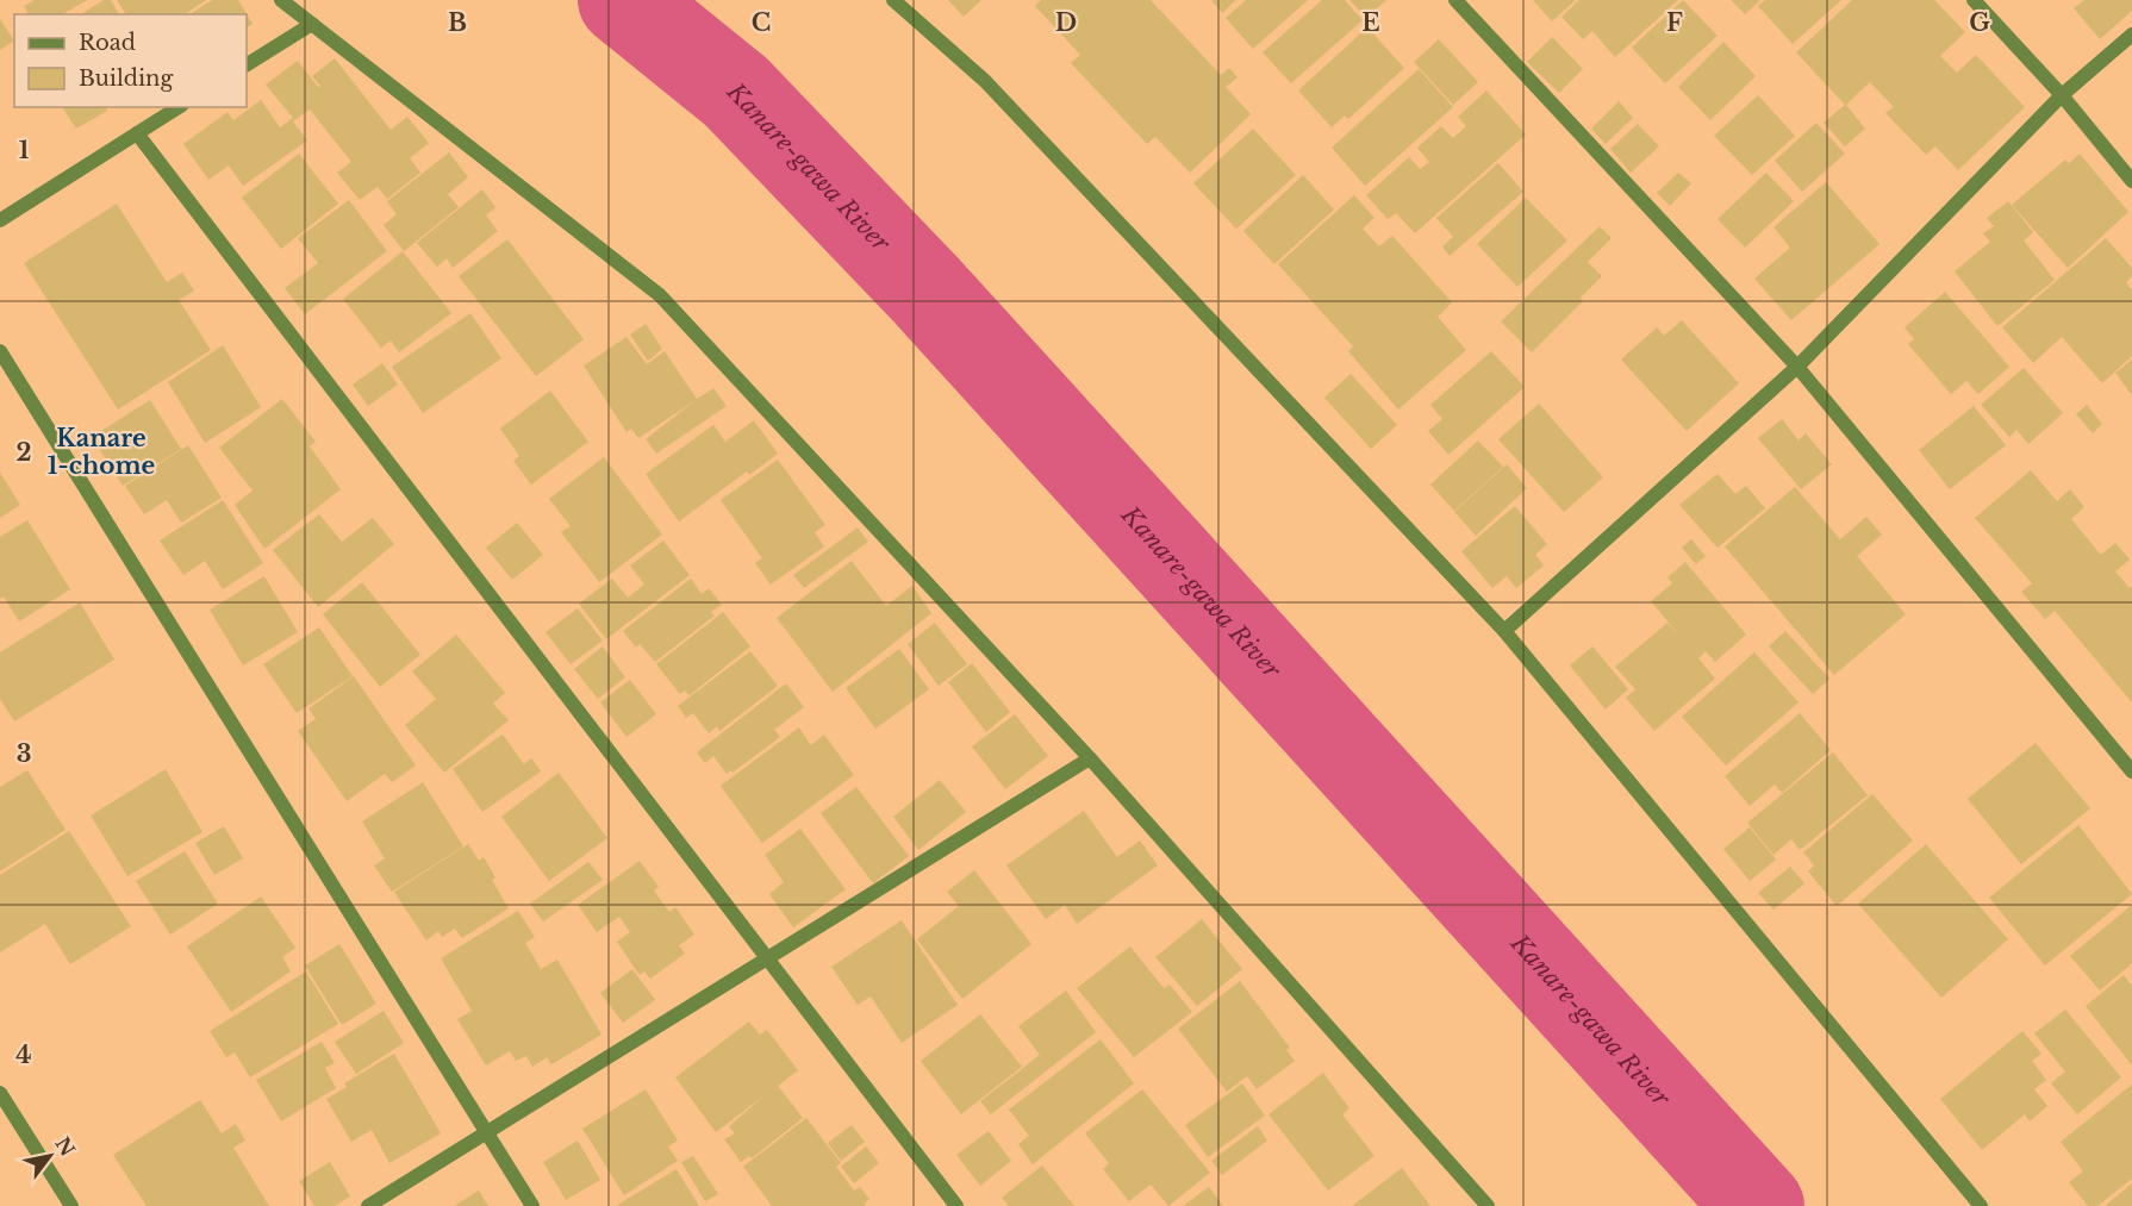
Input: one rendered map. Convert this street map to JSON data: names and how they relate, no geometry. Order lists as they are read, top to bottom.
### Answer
{
  "districts": ["Kanare 1-chome"],
  "water": ["Kanare-gawa River"],
  "legend": ["Road", "Building"],
  "north": "top right",
  "grid": {
    "columns": [
      "B",
      "C",
      "D",
      "E",
      "F",
      "G"
    ],
    "rows": [
      "1",
      "2",
      "3",
      "4"
    ]
  }
}
